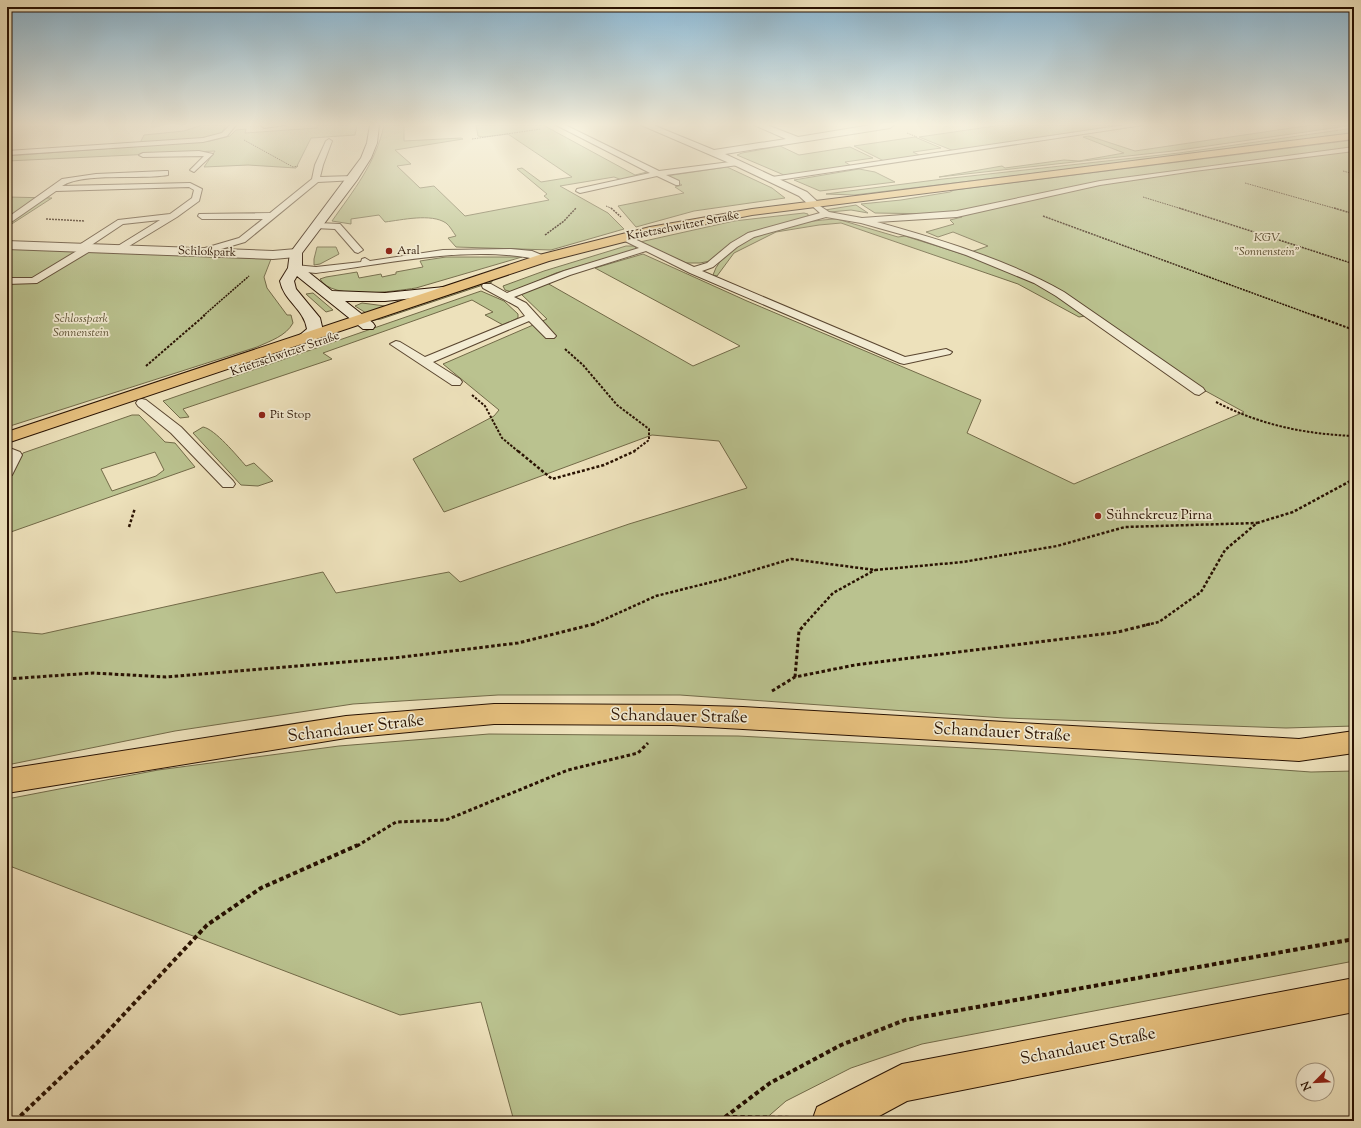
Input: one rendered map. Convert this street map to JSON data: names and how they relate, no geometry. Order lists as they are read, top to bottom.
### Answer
{
  "streets": {
    "main road": ["Krietzschwitzer Straße", "Schandauer Straße"],
    "street": ["Schloßpark"]
  },
  "parks": ["KGV \"Sonnenstein\"", "Schlosspark Sonnenstein"],
  "places": ["Aral", "Pit Stop", "Sühnekreuz Pirna"],
  "north": "bottom left"
}
